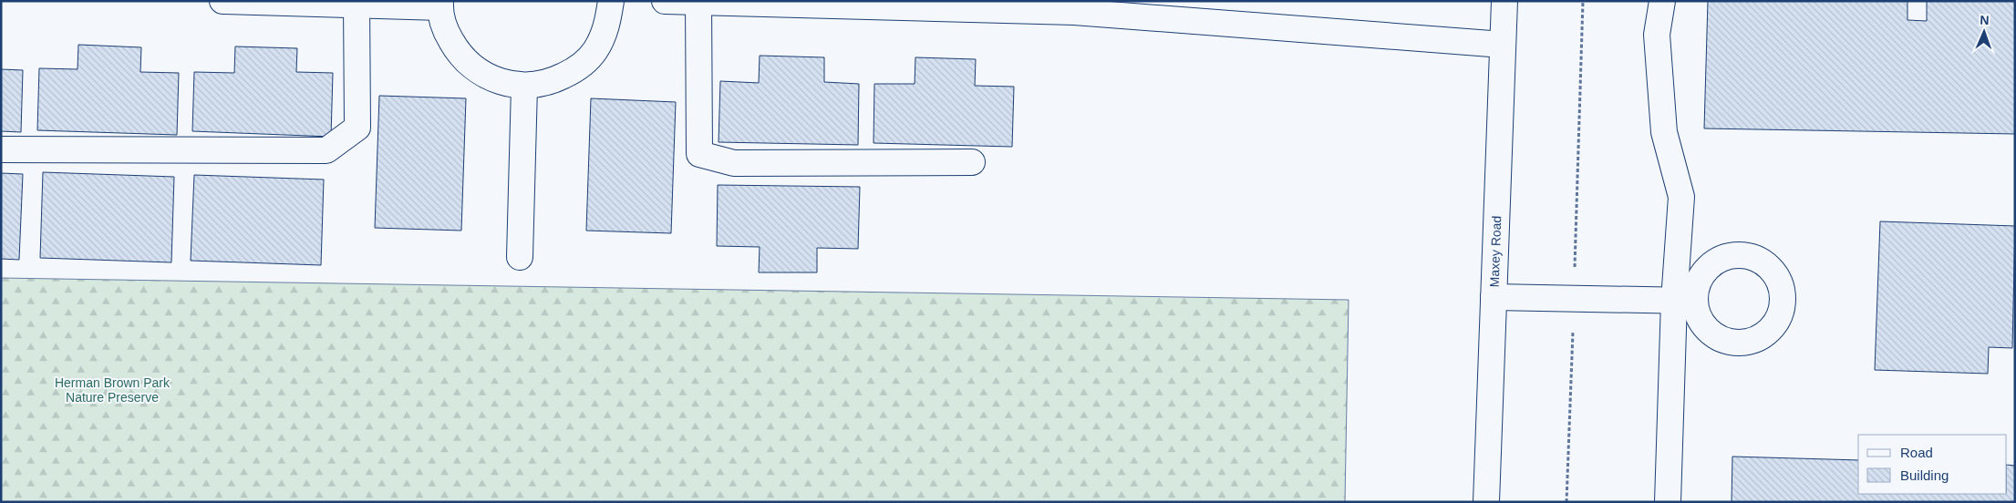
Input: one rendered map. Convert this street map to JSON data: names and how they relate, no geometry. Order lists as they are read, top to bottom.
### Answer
{
  "streets": {
    "main road": ["Maxey Road"]
  },
  "parks": ["Herman Brown Park Nature Preserve"],
  "legend": ["Road", "Building"],
  "north": "top"
}
